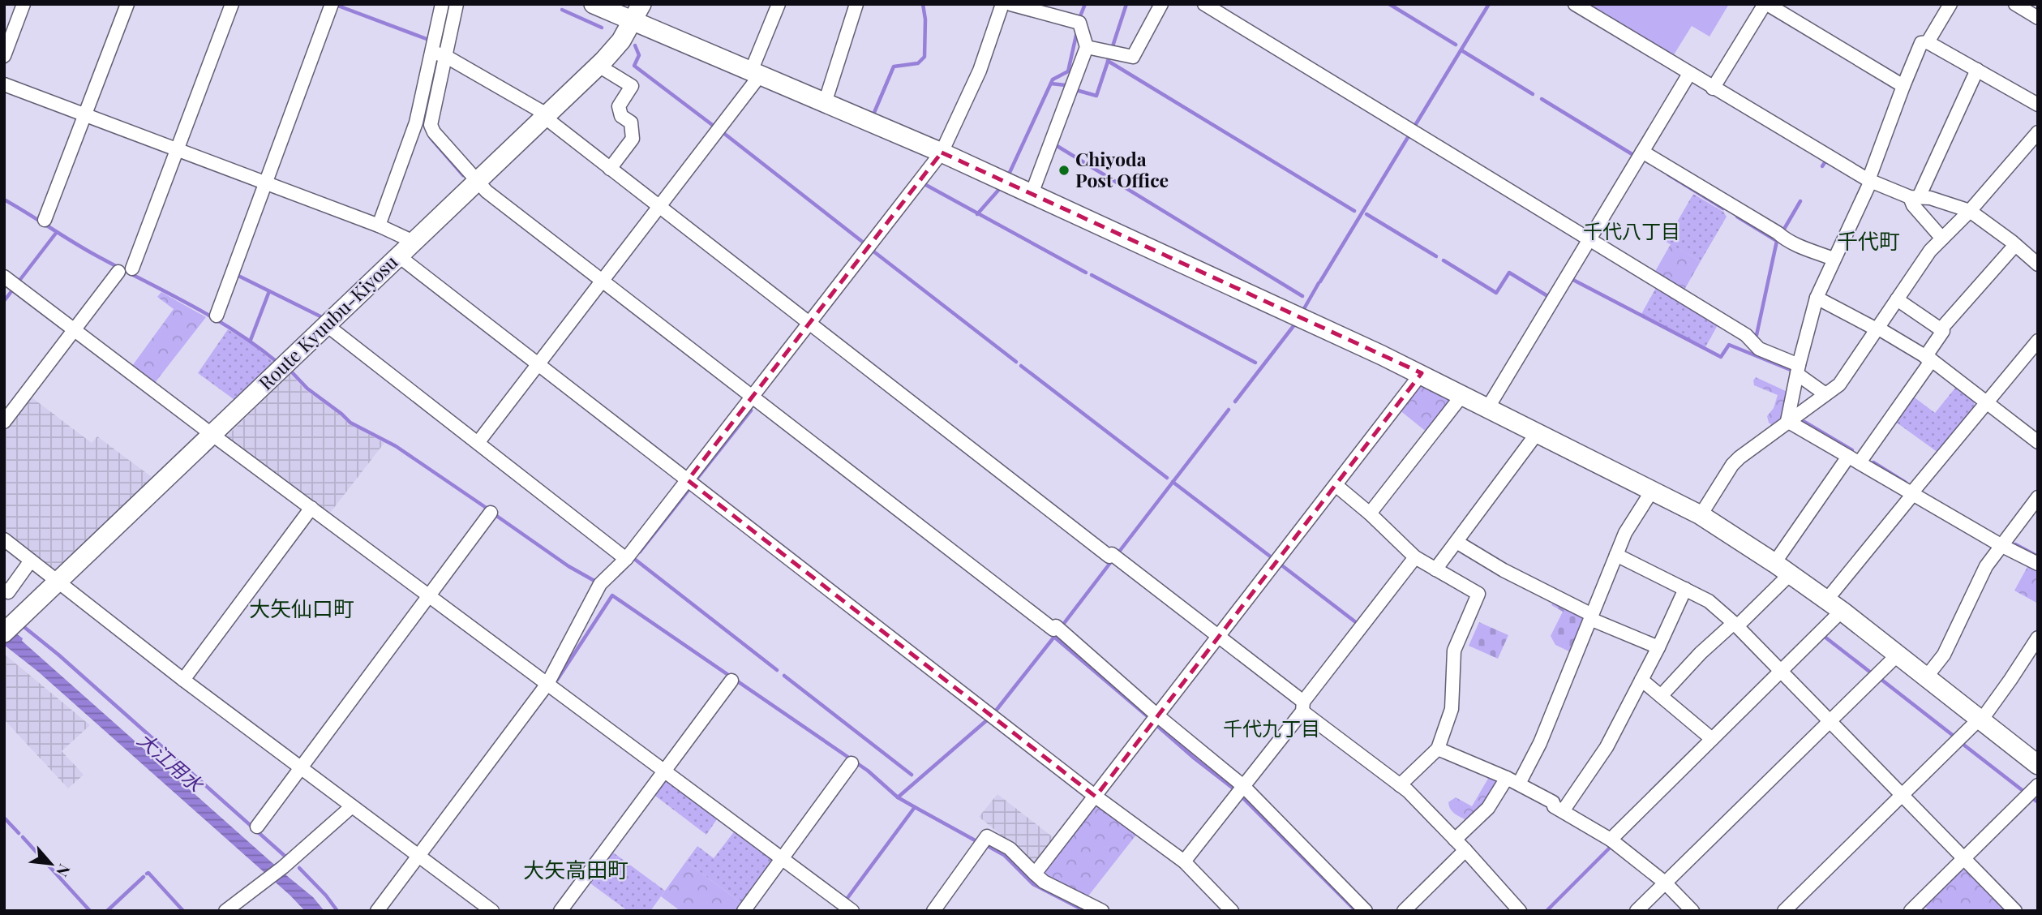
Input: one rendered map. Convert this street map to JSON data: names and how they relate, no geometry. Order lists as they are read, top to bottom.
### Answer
{
  "streets": {
    "street": ["Route Kyuubu-Kiyosu"]
  },
  "districts": [
    "千代八丁目",
    "千代町",
    "大矢仙口町",
    "千代九丁目",
    "大矢高田町"
  ],
  "water": ["大江用水"],
  "places": ["Chiyoda Post Office"],
  "north": "bottom right"
}
